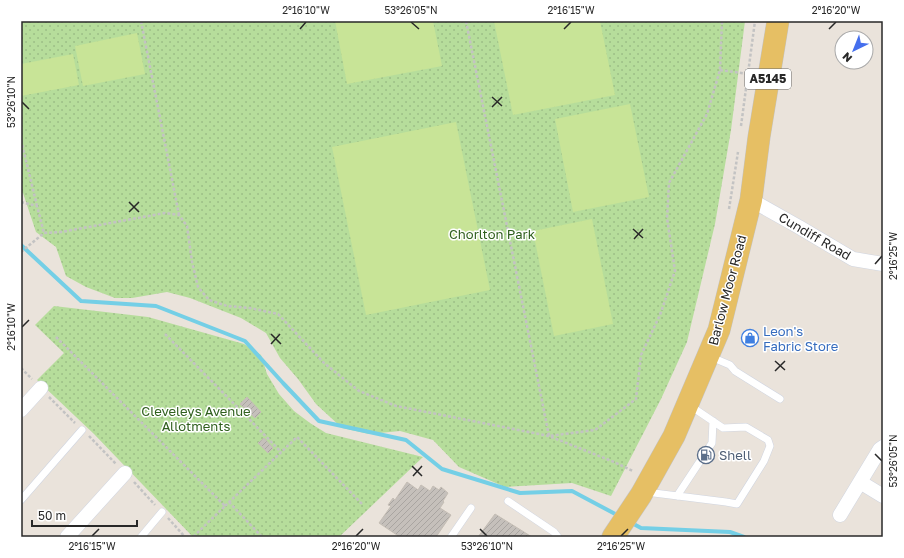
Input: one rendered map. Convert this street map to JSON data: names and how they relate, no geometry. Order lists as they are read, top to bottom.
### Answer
{
  "streets": {
    "main road": ["A5145", "Barlow Moor Road"],
    "street": ["Cundiff Road"]
  },
  "crossings": [
    ["Cundiff Road", "Barlow Moor Road"]
  ],
  "parks": ["Chorlton Park", "Cleveleys Avenue Allotments"],
  "places": {
    "shop": ["Leon's Fabric Store"],
    "fuel station": ["Shell"]
  },
  "scale_bar": "50 m",
  "north": "bottom left",
  "coordinates": [
    "2°16'10\"W",
    "53°26'05\"N",
    "2°16'15\"W",
    "2°16'20\"W",
    "53°26'10\"N",
    "2°16'25\"W"
  ]
}
